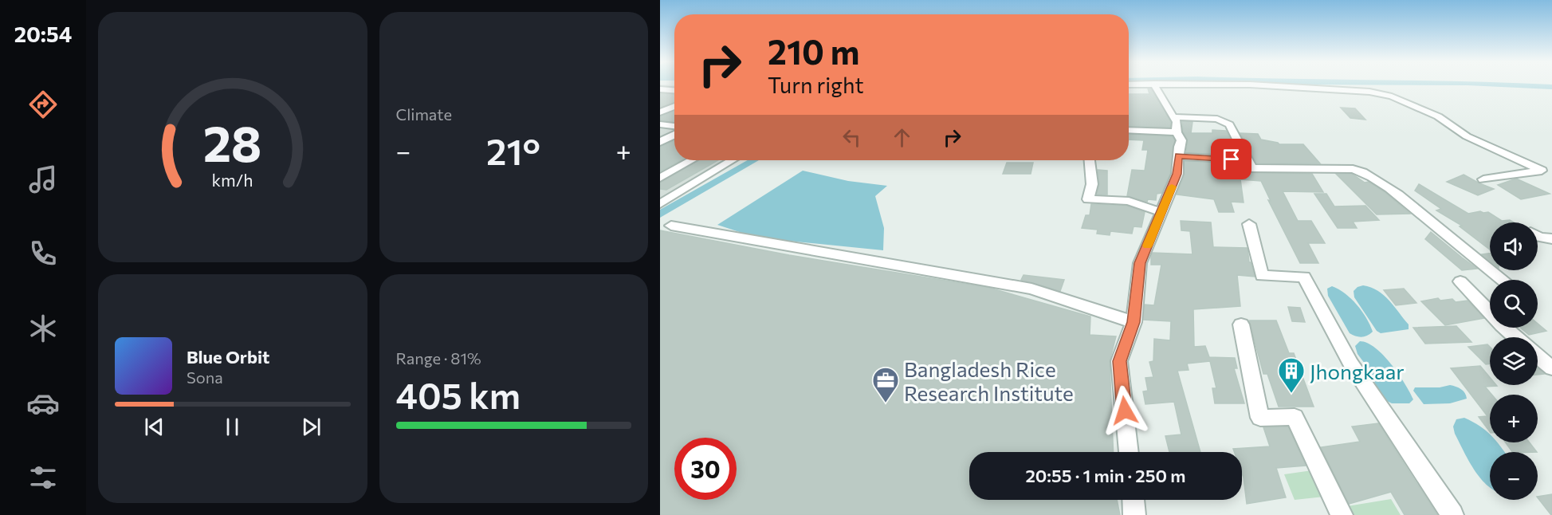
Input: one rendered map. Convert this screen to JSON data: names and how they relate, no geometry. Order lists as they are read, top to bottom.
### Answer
{
  "places": {
    "building": ["Jhongkaar"],
    "office": ["Bangladesh Rice Research Institute"]
  },
  "page": {
    "tabs": "20:54",
    "tile": [
      "Climate",
      ["Range · 81%", "405 km"]
    ],
    "turn": ["210 m", "Turn right"],
    "heat": ["−", "21°", "+"],
    "map_buttons": ["+", "−"],
    "song": ["Blue Orbit", "Sona"],
    "limit": "30",
    "trip": "20:55 · 1 min · 250 m",
    "gauge": ["28", "km/h"]
  }
}
